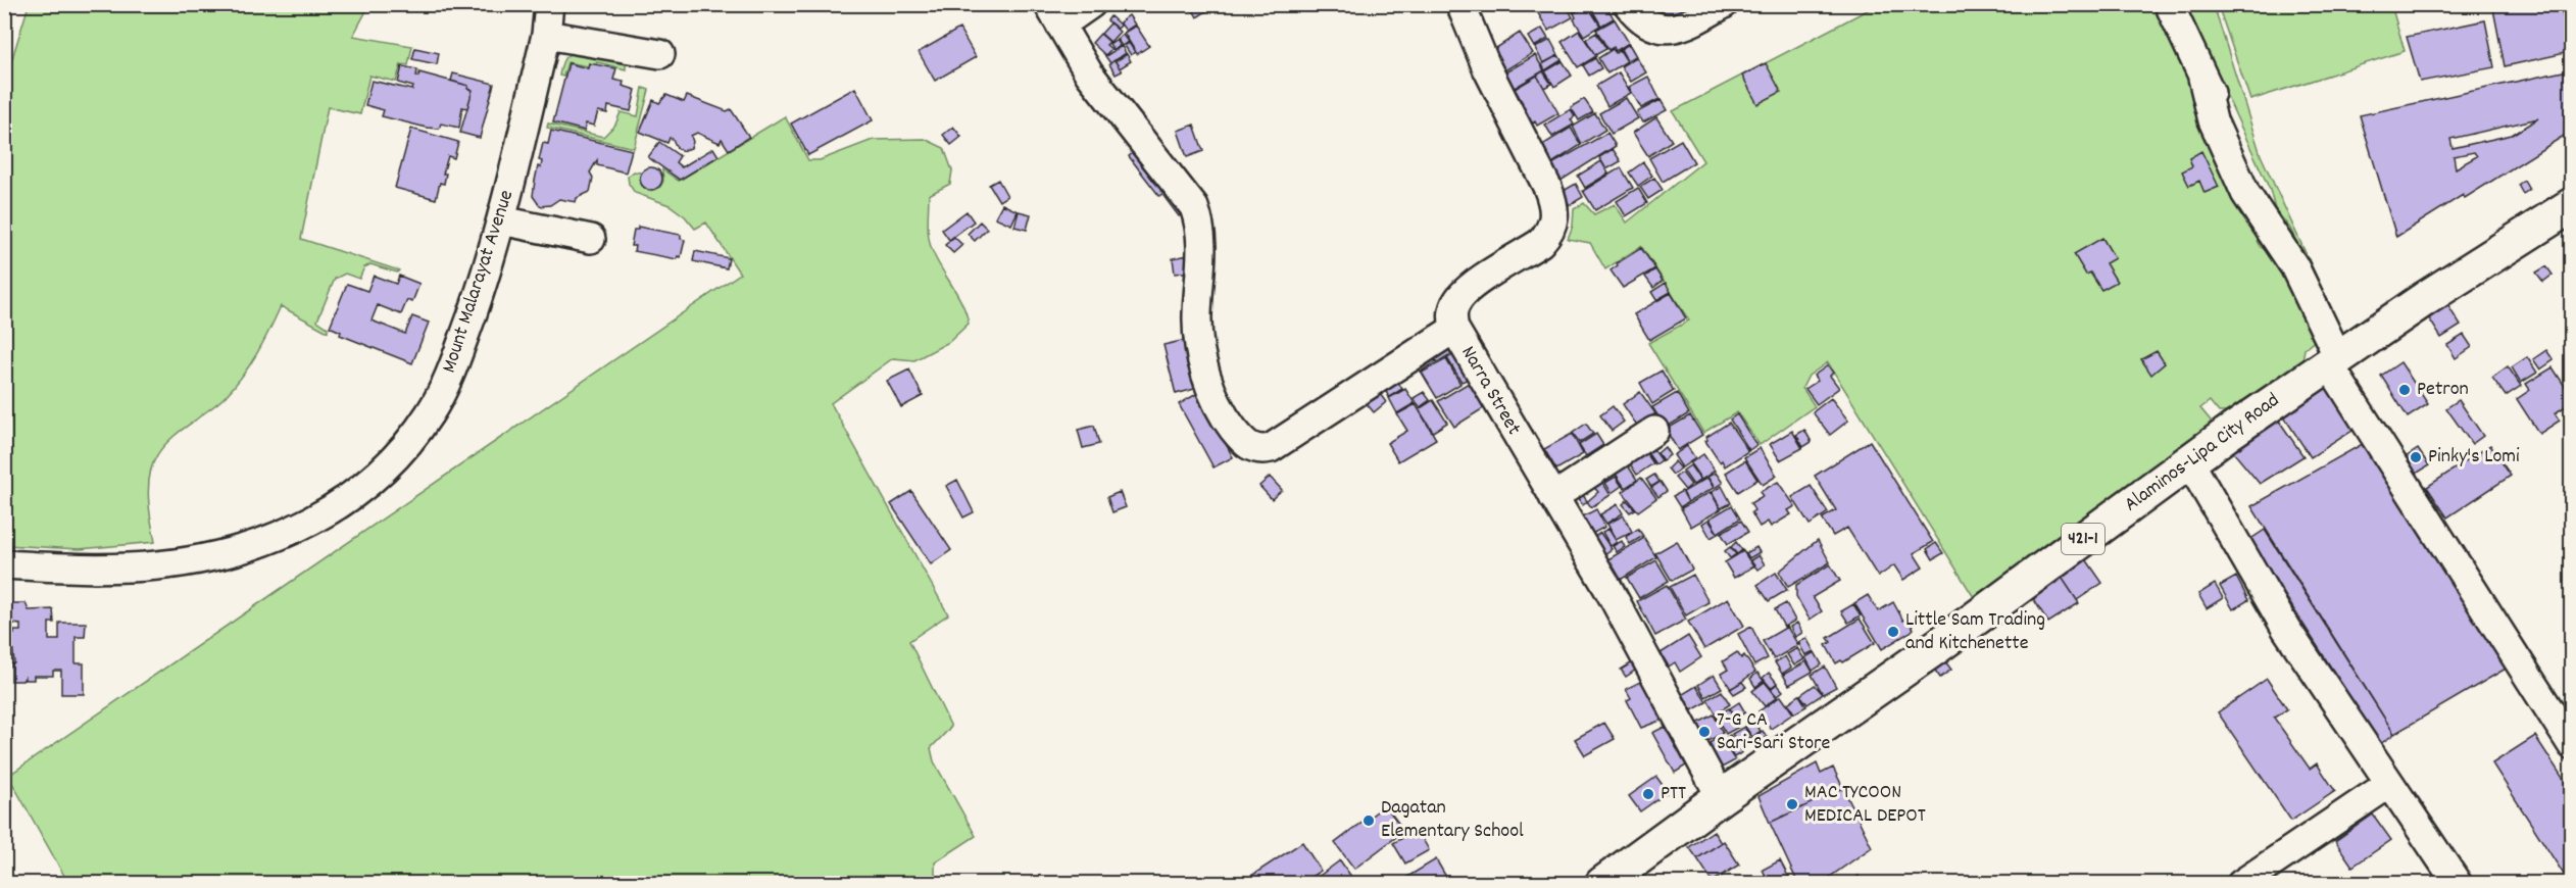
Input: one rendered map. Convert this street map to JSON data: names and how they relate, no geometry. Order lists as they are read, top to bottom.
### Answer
{
  "streets": {
    "main road": ["Alaminos-Lipa City Road", "421-1"],
    "street": ["Mount Malarayat Avenue", "Narra Street"]
  },
  "crossings": [
    ["Narra Street", "Alaminos-Lipa City Road"]
  ],
  "places": [
    "Petron",
    "Pinky's Lomi",
    "Little Sam Trading and Kitchenette",
    "7-G CA Sari-Sari Store",
    "PTT",
    "MAC TYCOON MEDICAL DEPOT",
    "Dagatan Elementary School"
  ]
}
